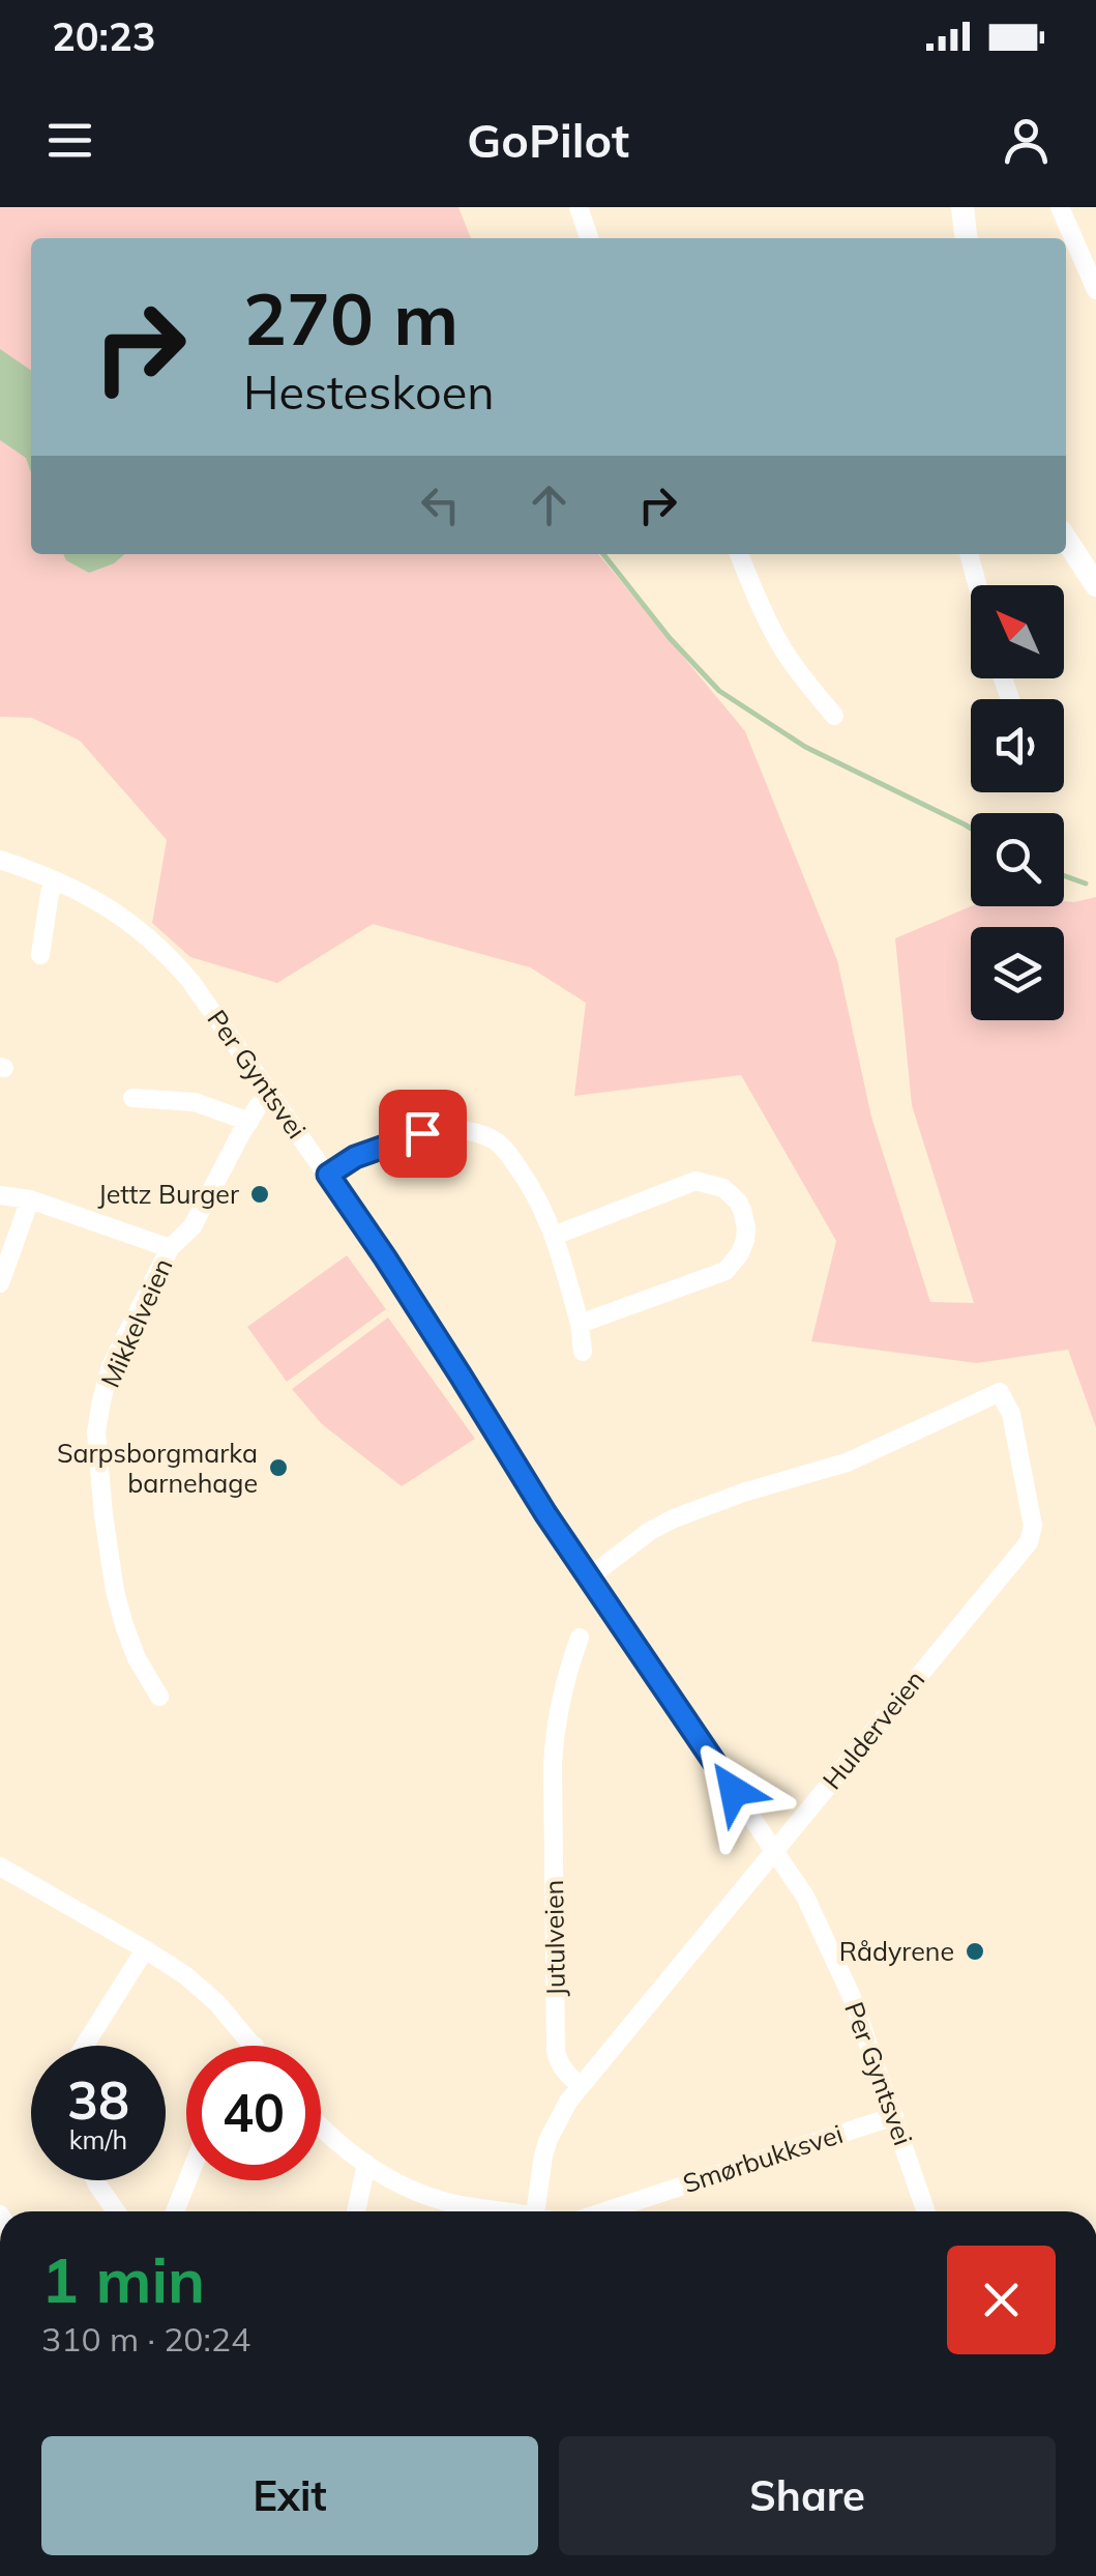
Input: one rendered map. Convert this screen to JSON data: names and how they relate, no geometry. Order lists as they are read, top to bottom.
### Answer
{
  "streets": {
    "street": [
      "Per Gyntsvei",
      "Mikkelveien",
      "Hulderveien",
      "Jutulveien",
      "Smørbukksvei"
    ]
  },
  "crossings": [
    ["Per Gyntsvei", "Mikkelveien"],
    ["Per Gyntsvei", "Hulderveien"],
    ["Per Gyntsvei", "Smørbukksvei"],
    ["Hulderveien", "Jutulveien"]
  ],
  "places": ["Jettz Burger", "Sarpsborgmarka barnehage", "Rådyrene"],
  "north": "top left",
  "page": {
    "status": "20:23",
    "header": "GoPilot",
    "turn": ["270 m", "Hesteskoen"],
    "speed": "38 km/h",
    "limit": "40",
    "heading": ["1 min", "310 m · 20:24"],
    "buttons": ["Exit", "Share"]
  }
}
